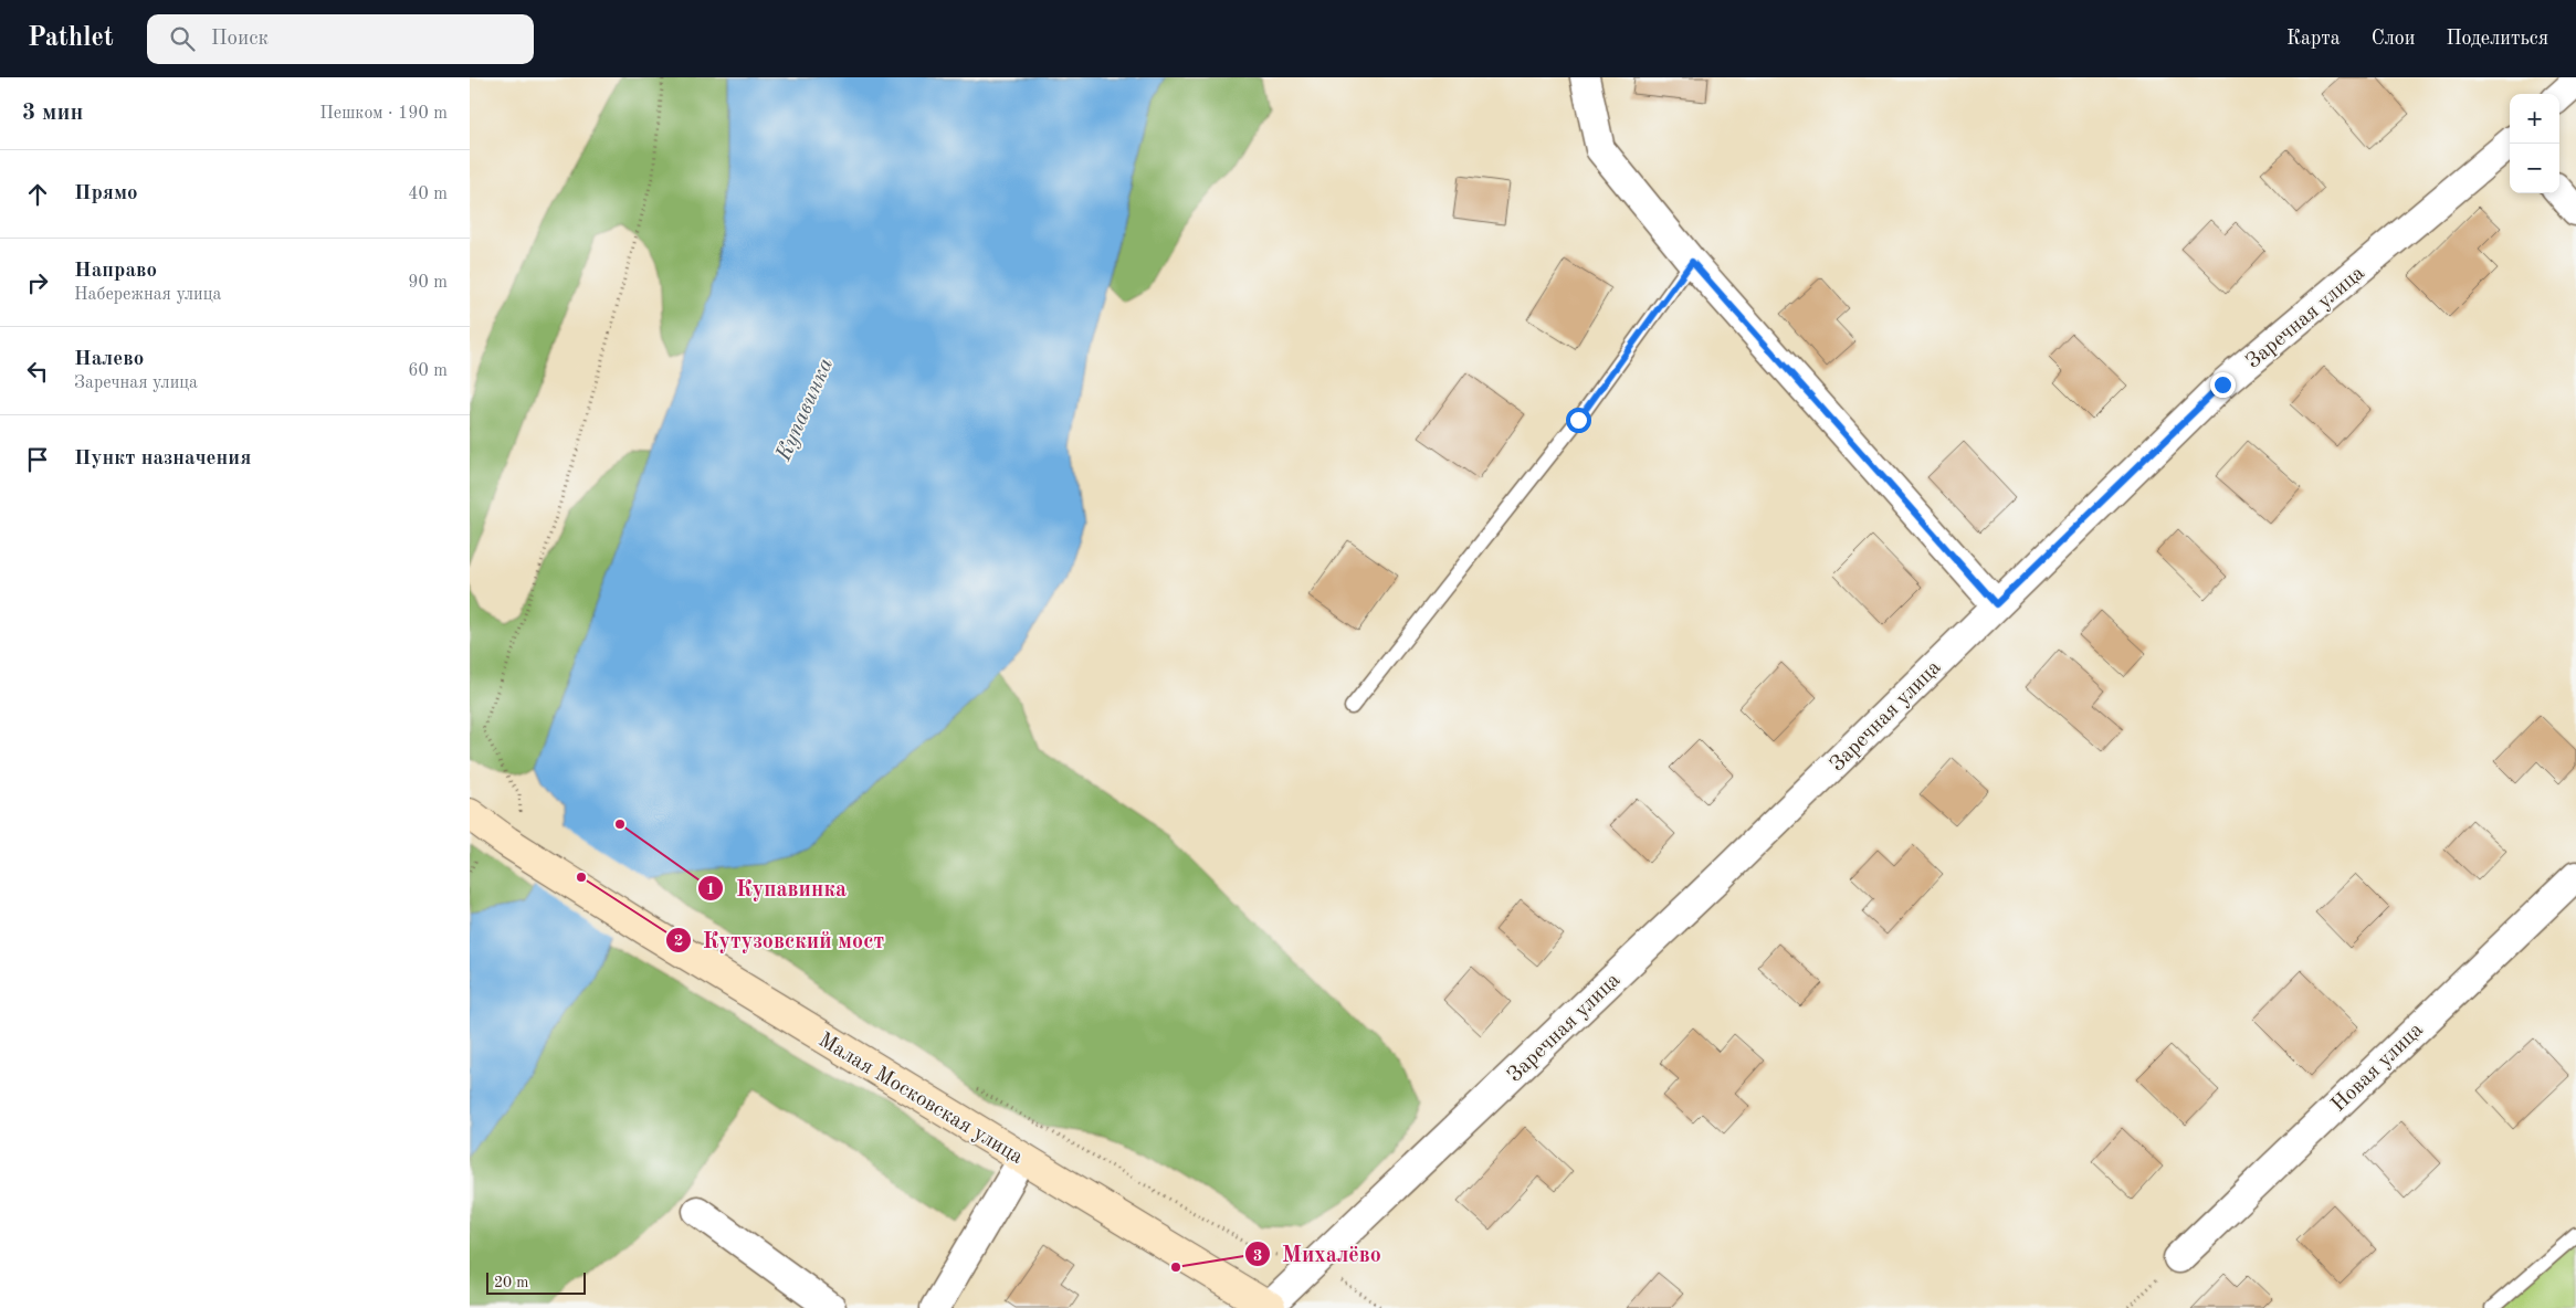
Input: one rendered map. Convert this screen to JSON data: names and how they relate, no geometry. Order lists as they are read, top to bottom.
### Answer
{
  "streets": {
    "main road": ["Малая Московская улица"],
    "street": ["Заречная улица", "Новая улица"]
  },
  "crossings": [
    ["Заречная улица", "Малая Московская улица"]
  ],
  "water": ["Купавинка"],
  "places": ["Купавинка", "Кутузовский мост", "Михалёво"],
  "scale_bar": "20 m",
  "page": {
    "header": "Pathlet",
    "search": "Поиск",
    "nav": ["Карта", "Слои", "Поделиться"],
    "heading": ["3 мин", "Пешком · 190 m"],
    "map_buttons": ["+", "−"],
    "list": [
      ["Прямо", "40 m"],
      ["Направо", "Набережная улица", "90 m"],
      ["Налево", "Заречная улица", "60 m"],
      "Пункт назначения"
    ],
    "scale": "20 m"
  }
}
